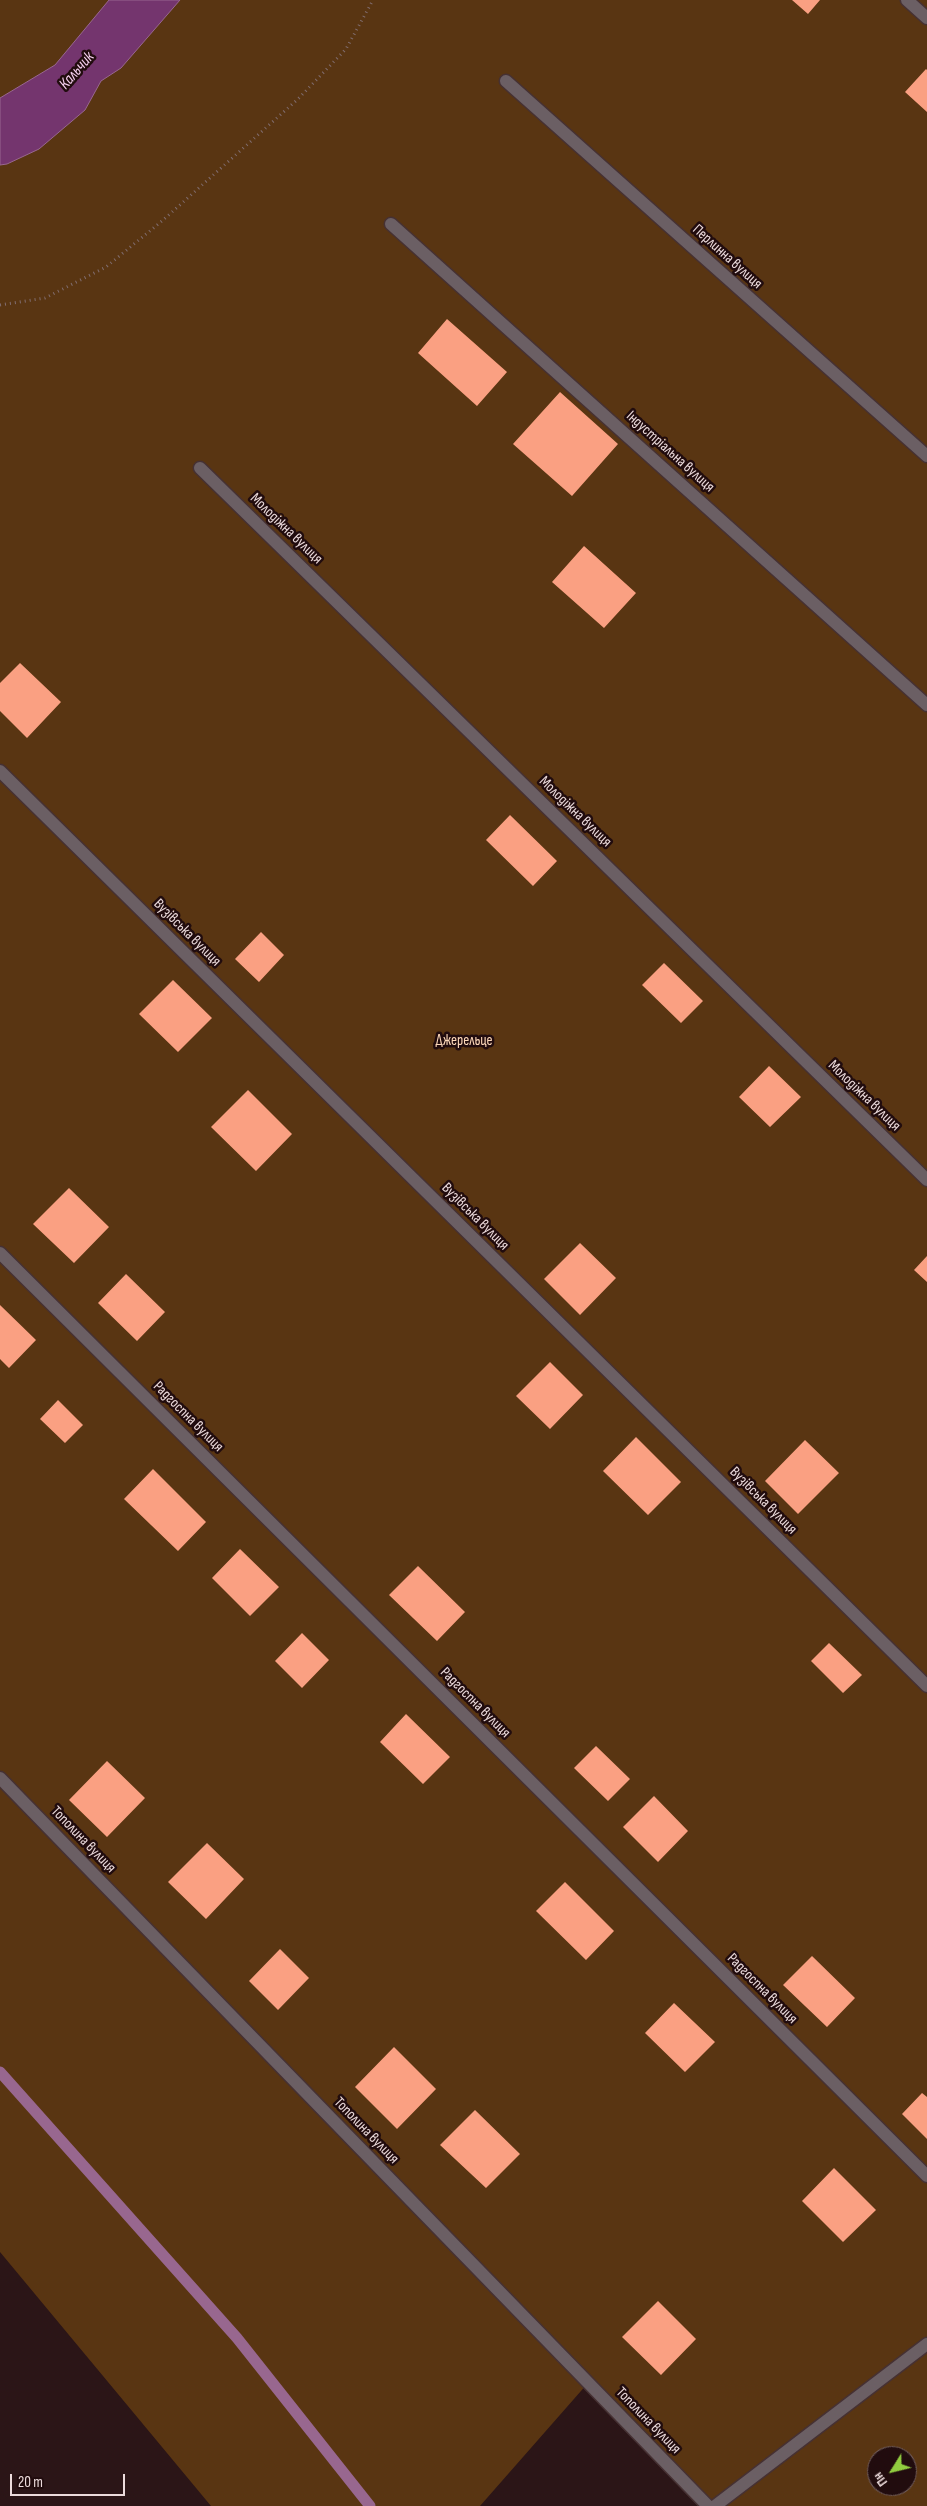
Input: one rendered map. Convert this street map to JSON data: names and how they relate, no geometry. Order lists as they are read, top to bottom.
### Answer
{
  "streets": {
    "lane": [
      "Перлинна вулиця",
      "Індустріальна вулиця",
      "Молодіжна вулиця",
      "Вузівська вулиця",
      "Радгоспна вулиця",
      "Тополина вулиця"
    ]
  },
  "water": ["Кальчик"],
  "parks": ["Джерельце"],
  "scale_bar": "20 m",
  "north": "bottom left"
}
